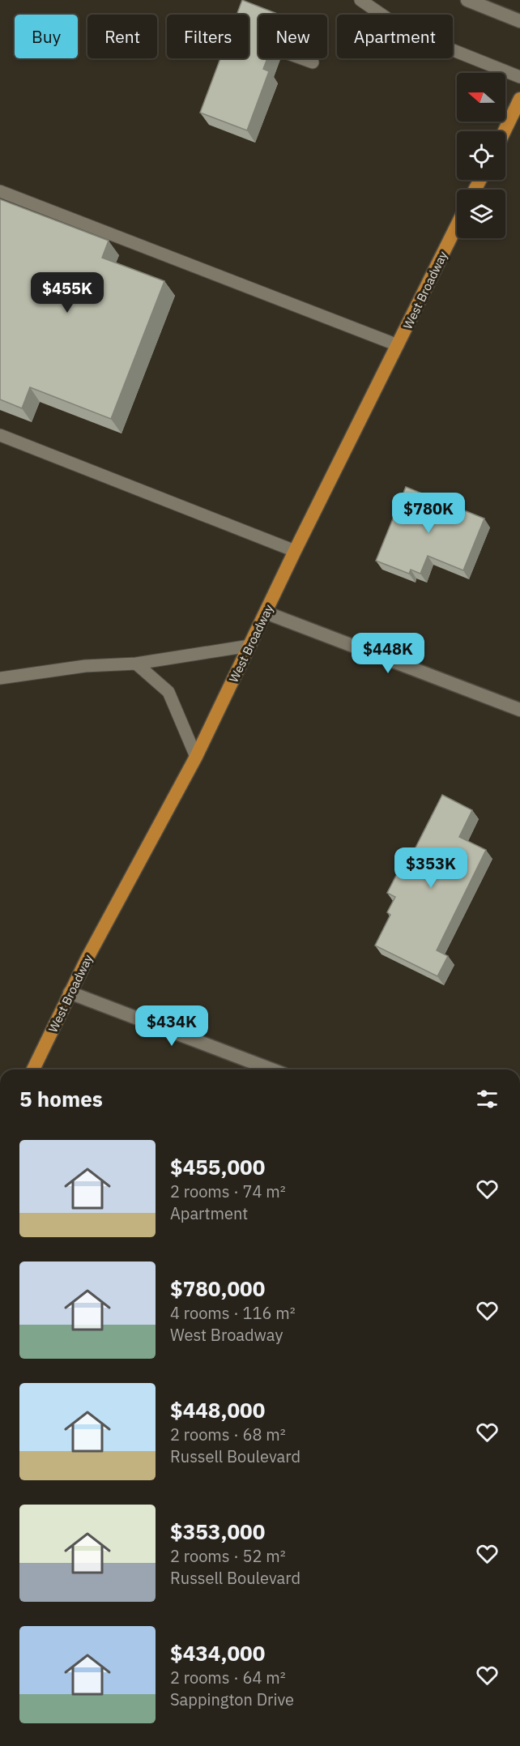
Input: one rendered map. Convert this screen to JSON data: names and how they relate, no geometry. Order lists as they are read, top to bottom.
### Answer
{
  "streets": {
    "main road": ["West Broadway"]
  },
  "north": "left",
  "page": {
    "chip": [
      "Buy",
      "Rent",
      "Filters",
      "New",
      "Apartment"
    ],
    "price": [
      "$455K",
      "$780K",
      "$448K",
      "$353K",
      "$434K"
    ],
    "heading": "5 homes",
    "list": [
      {
        "name": "$455,000",
        "note": "2 rooms · 74 m² · Apartment"
      },
      {
        "name": "$780,000",
        "note": "4 rooms · 116 m² · West Broadway"
      },
      {
        "name": "$448,000",
        "note": "2 rooms · 68 m² · Russell Boulevard"
      },
      {
        "name": "$353,000",
        "note": "2 rooms · 52 m² · Russell Boulevard"
      },
      {
        "name": "$434,000",
        "note": "2 rooms · 64 m² · Sappington Drive"
      }
    ]
  }
}
